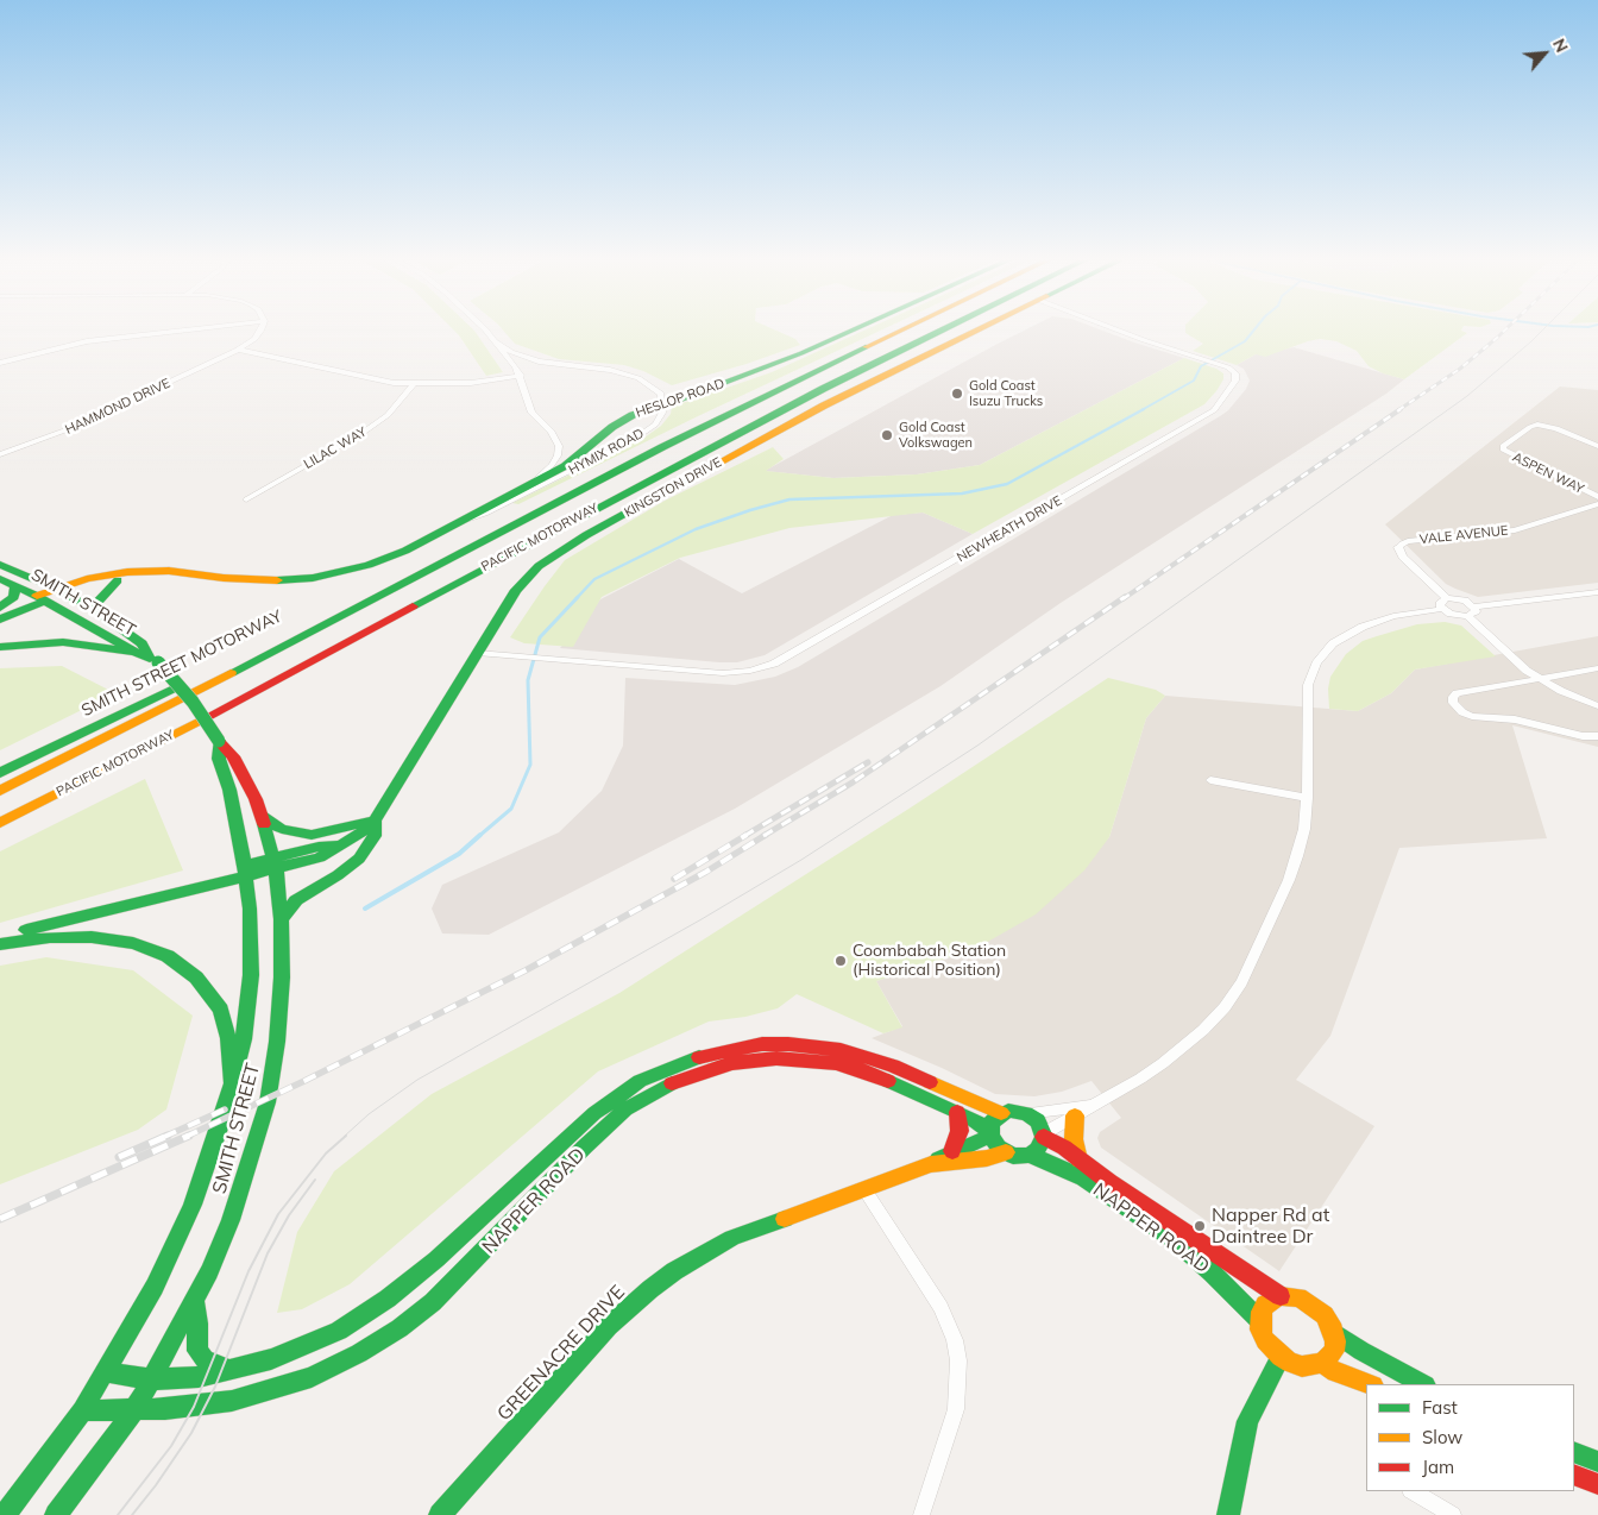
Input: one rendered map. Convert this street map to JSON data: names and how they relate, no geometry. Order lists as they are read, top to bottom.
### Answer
{
  "streets": {
    "main road": [
      "HESLOP ROAD",
      "KINGSTON DRIVE",
      "PACIFIC MOTORWAY",
      "SMITH STREET",
      "SMITH STREET MOTORWAY",
      "NAPPER ROAD",
      "GREENACRE DRIVE"
    ],
    "street": [
      "HAMMOND DRIVE",
      "LILAC WAY",
      "HYMIX ROAD",
      "ASPEN WAY",
      "NEWHEATH DRIVE",
      "VALE AVENUE"
    ]
  },
  "crossings": [
    ["HESLOP ROAD", "HYMIX ROAD"],
    ["HESLOP ROAD", "SMITH STREET"],
    ["KINGSTON DRIVE", "NEWHEATH DRIVE"],
    ["KINGSTON DRIVE", "SMITH STREET"],
    ["PACIFIC MOTORWAY", "SMITH STREET MOTORWAY"],
    ["SMITH STREET", "NAPPER ROAD"],
    ["NAPPER ROAD", "GREENACRE DRIVE"]
  ],
  "places": [
    "Gold Coast Isuzu Trucks",
    "Gold Coast Volkswagen",
    "Coombabah Station (Historical Position)",
    "Napper Rd at Daintree Dr"
  ],
  "legend": ["Fast", "Slow", "Jam"],
  "north": "top right"
}
